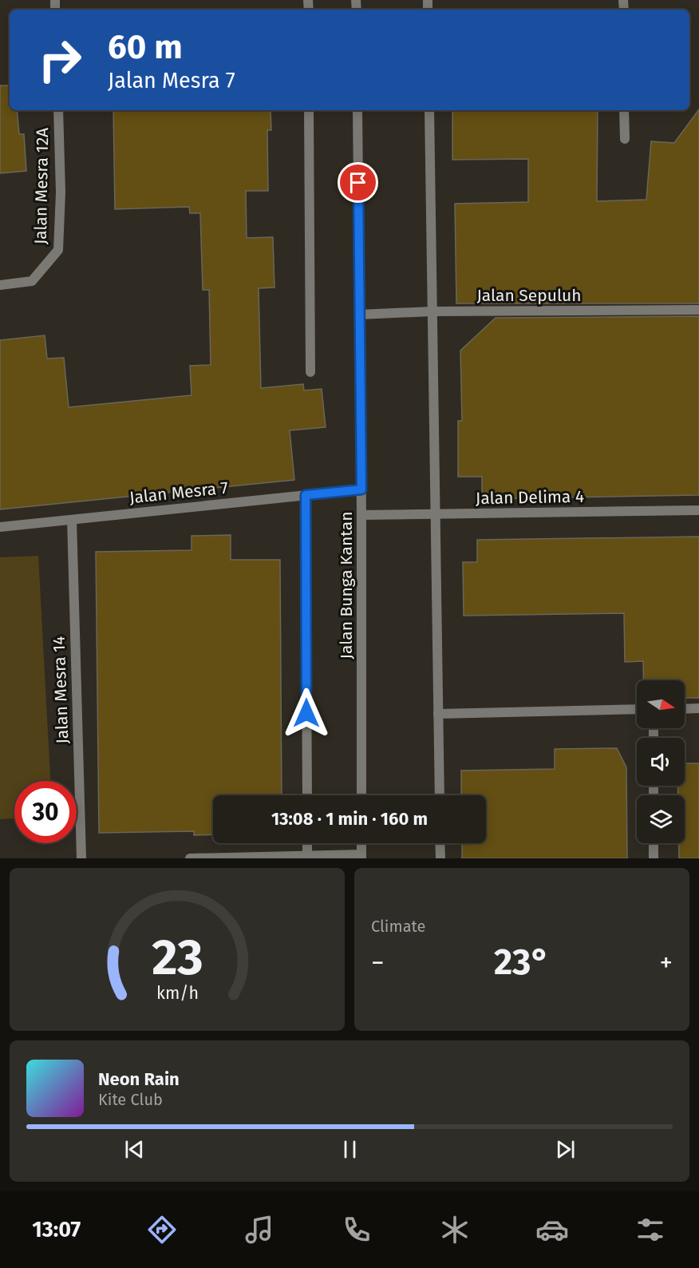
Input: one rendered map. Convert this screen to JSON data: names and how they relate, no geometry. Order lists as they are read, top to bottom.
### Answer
{
  "streets": {
    "street": [
      "Jalan Mesra 12A",
      "Jalan Sepuluh",
      "Jalan Mesra 7",
      "Jalan Delima 4",
      "Jalan Bunga Kantan",
      "Jalan Mesra 14"
    ]
  },
  "crossings": [
    ["Jalan Sepuluh", "Jalan Bunga Kantan"],
    ["Jalan Mesra 7", "Jalan Bunga Kantan"],
    ["Jalan Mesra 7", "Jalan Mesra 14"],
    ["Jalan Delima 4", "Jalan Bunga Kantan"]
  ],
  "north": "right",
  "page": {
    "turn": ["60 m", "Jalan Mesra 7"],
    "limit": "30",
    "trip": "13:08 · 1 min · 160 m",
    "tile": "Climate",
    "heat": ["−", "23°", "+"],
    "song": ["Neon Rain", "Kite Club"],
    "tabs": "13:07",
    "gauge": ["23", "km/h"]
  }
}
